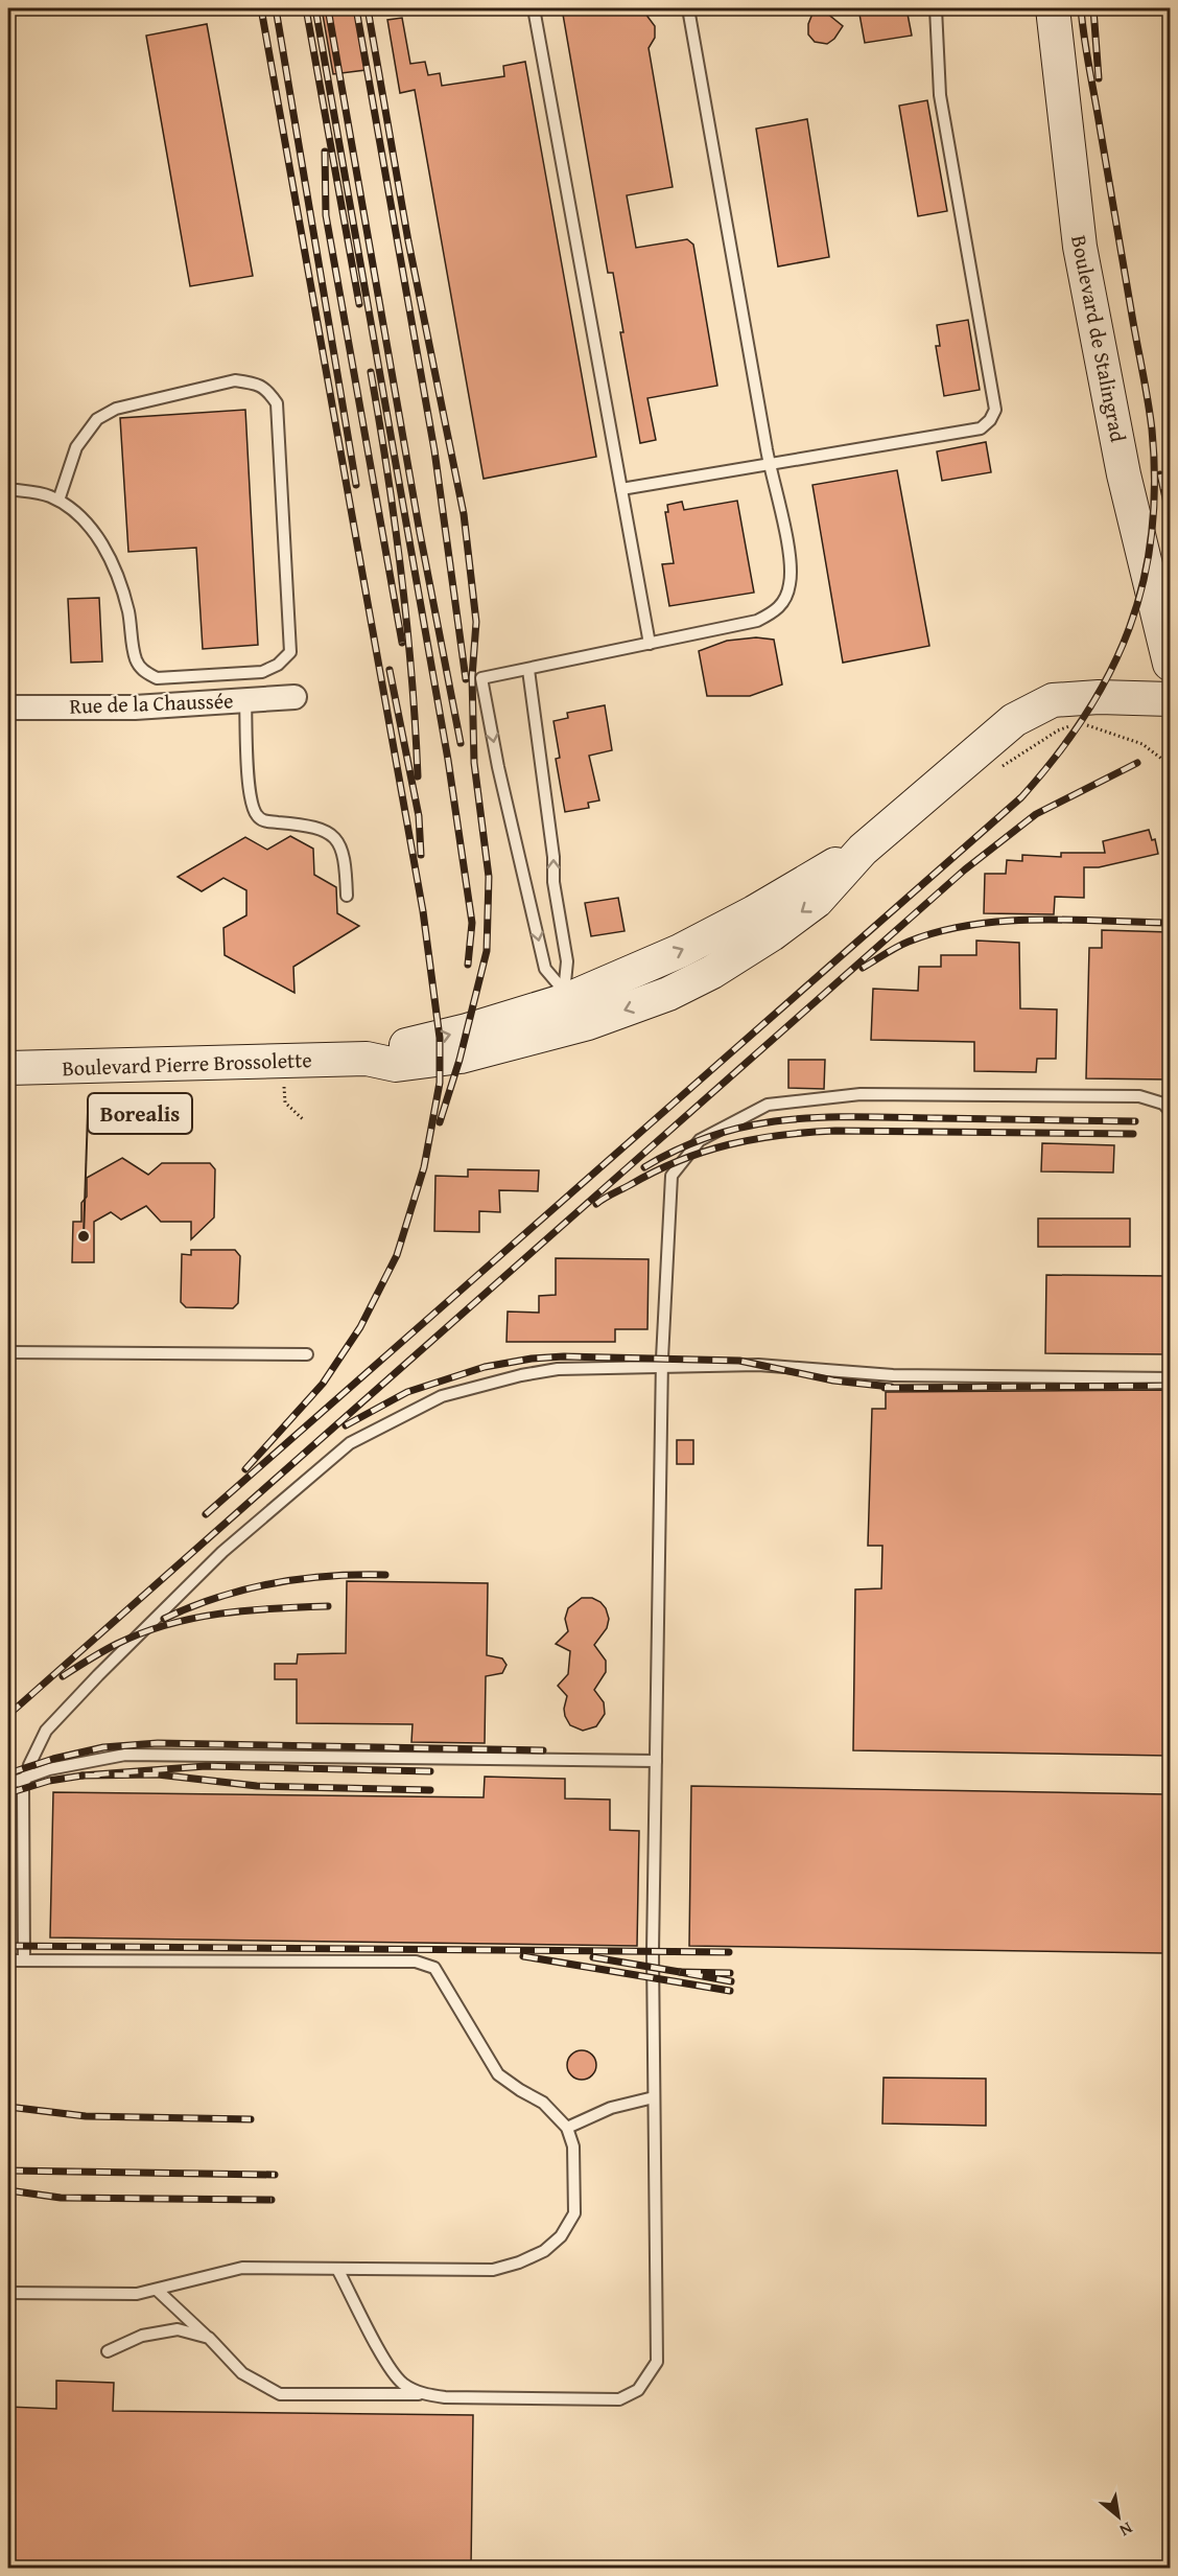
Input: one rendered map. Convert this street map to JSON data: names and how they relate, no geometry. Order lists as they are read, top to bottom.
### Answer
{
  "streets": {
    "main road": ["Boulevard de Stalingrad", "Boulevard Pierre Brossolette"],
    "street": ["Rue de la Chaussée"]
  },
  "places": ["Borealis"],
  "north": "bottom right"
}
